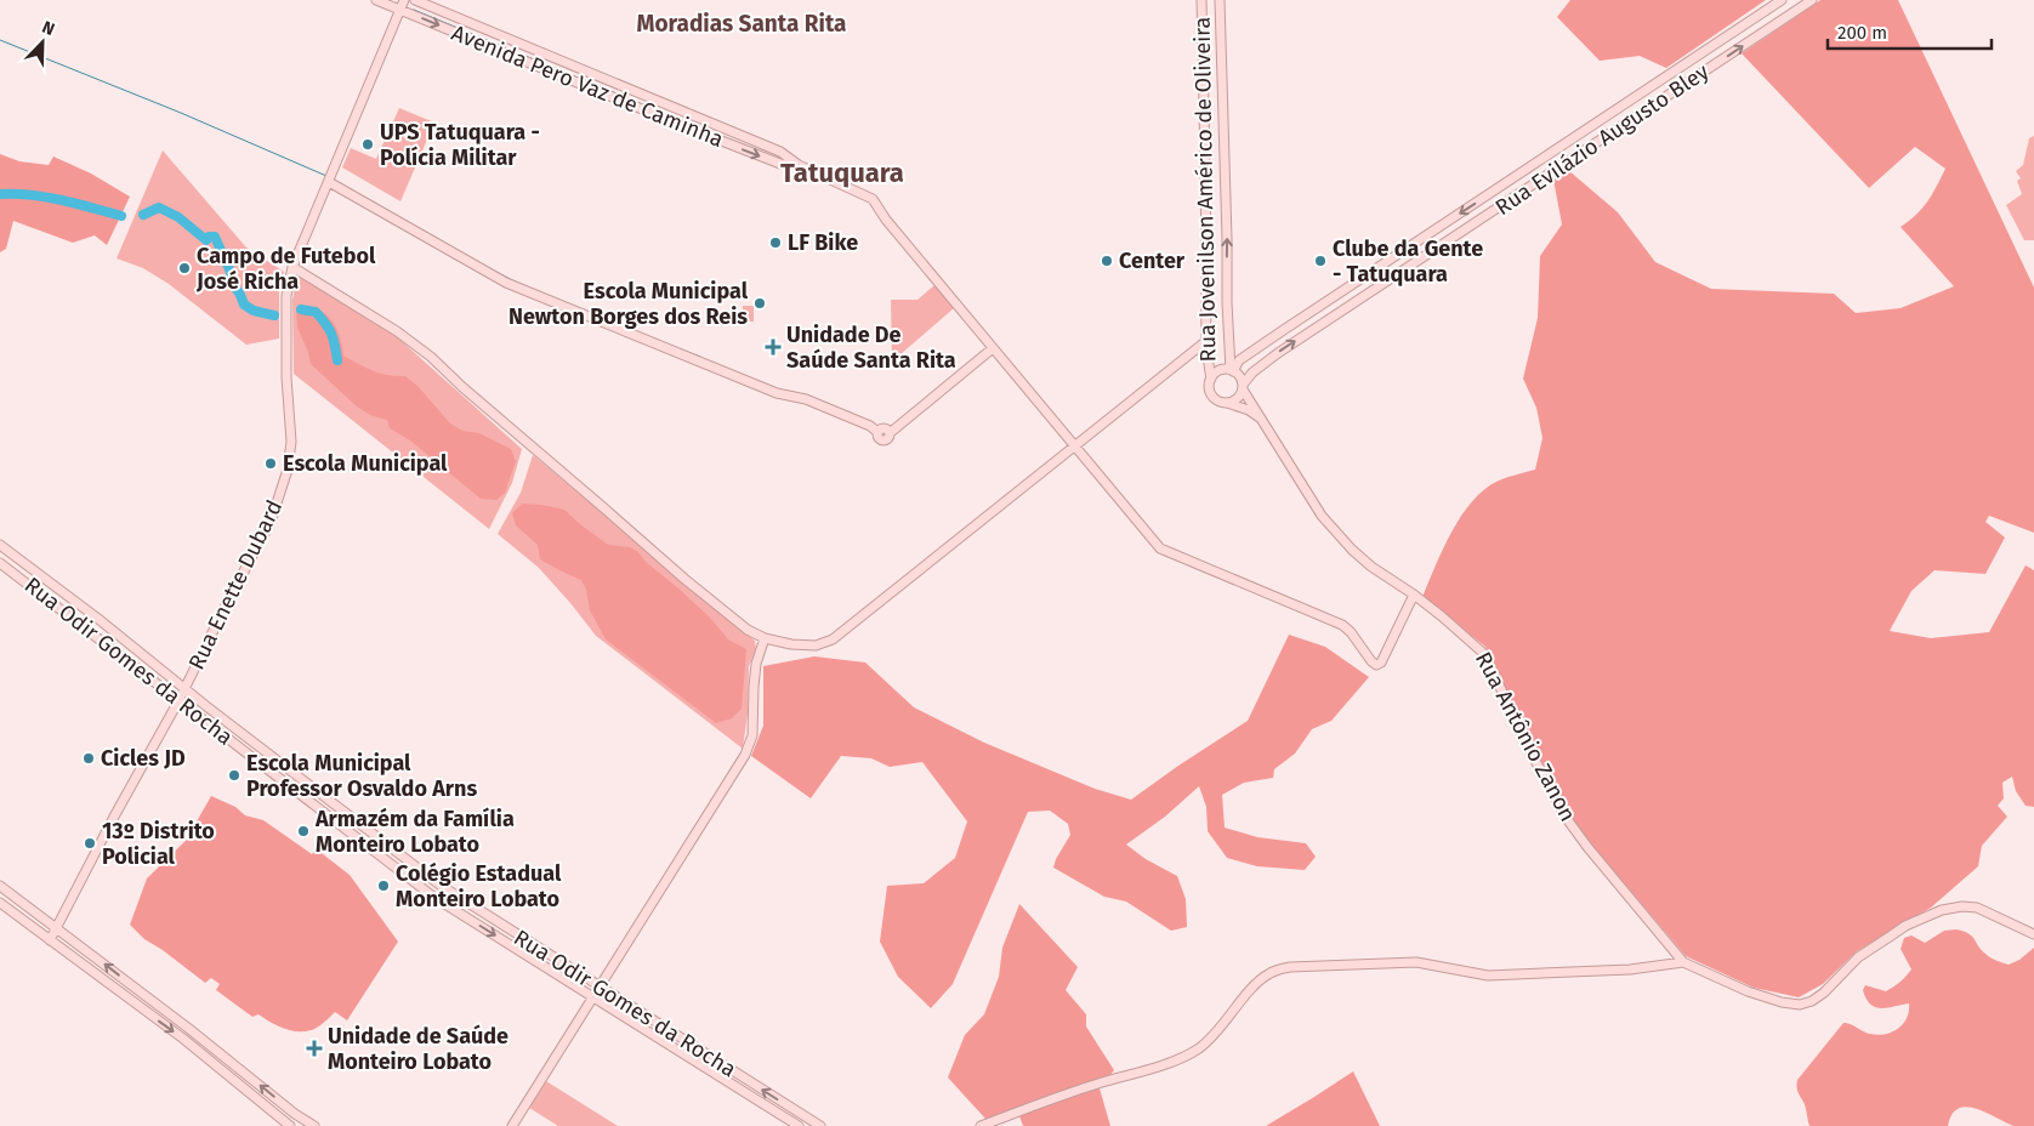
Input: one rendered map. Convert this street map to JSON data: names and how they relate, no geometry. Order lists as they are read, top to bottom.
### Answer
{
  "streets": {
    "street": [
      "Avenida Pero Vaz de Caminha",
      "Rua Evilázio Augusto Bley",
      "Rua Jovenilson Américo de Oliveira",
      "Rua Enette Dubard",
      "Rua Odir Gomes da Rocha",
      "Rua Antônio Zanon"
    ]
  },
  "crossings": [
    ["Avenida Pero Vaz de Caminha", "Rua Enette Dubard"],
    ["Avenida Pero Vaz de Caminha", "Rua Antônio Zanon"],
    ["Rua Evilázio Augusto Bley", "Rua Jovenilson Américo de Oliveira"],
    ["Rua Evilázio Augusto Bley", "Rua Antônio Zanon"],
    ["Rua Jovenilson Américo de Oliveira", "Rua Antônio Zanon"],
    ["Rua Enette Dubard", "Rua Odir Gomes da Rocha"]
  ],
  "districts": ["Moradias Santa Rita", "Tatuquara"],
  "places": {
    "other": [
      "UPS Tatuquara - Polícia Militar",
      "LF Bike",
      "Center",
      "Clube da Gente - Tatuquara",
      "Campo de Futebol José Richa",
      "Escola Municipal Newton Borges dos Reis",
      "Escola Municipal",
      "Cicles JD",
      "Escola Municipal Professor Osvaldo Arns",
      "Armazém da Família Monteiro Lobato",
      "13º Distrito Policial",
      "Colégio Estadual Monteiro Lobato"
    ],
    "health": ["Unidade De Saúde Santa Rita", "Unidade de Saúde Monteiro Lobato"]
  },
  "scale_bar": "200 m",
  "north": "top right"
}
